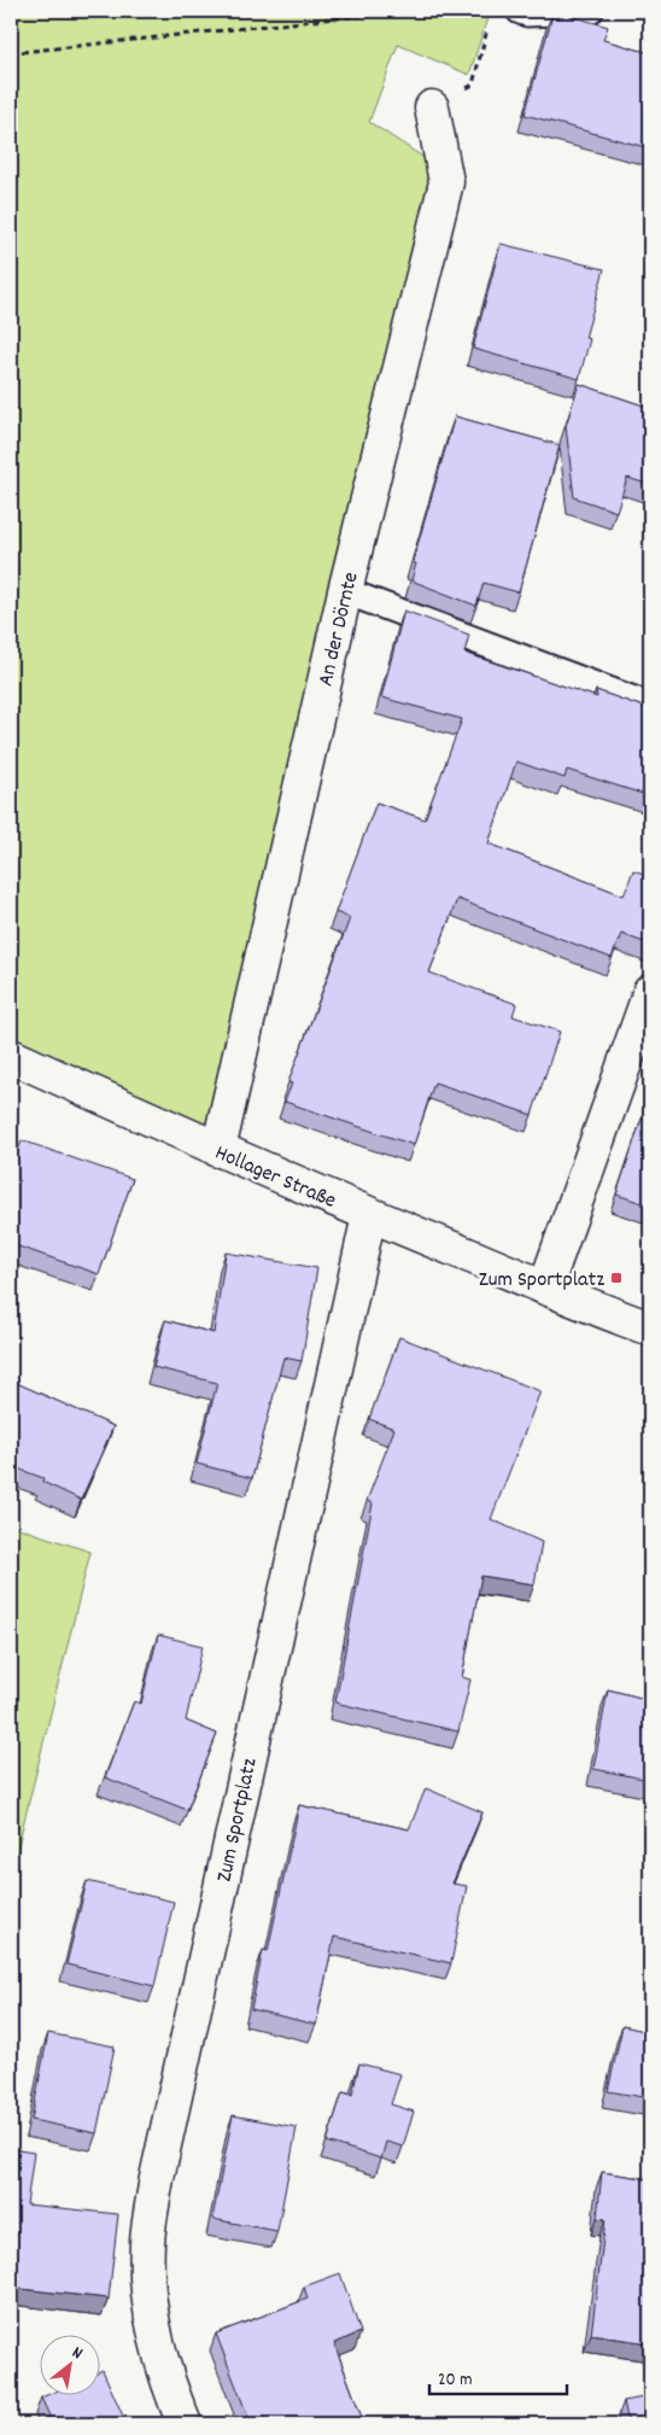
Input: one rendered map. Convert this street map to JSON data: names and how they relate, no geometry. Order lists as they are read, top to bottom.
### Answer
{
  "streets": {
    "street": ["An der Dörnte", "Hollager Straße", "Zum Sportplatz"]
  },
  "crossings": [
    ["An der Dörnte", "Hollager Straße"],
    ["Hollager Straße", "Zum Sportplatz"]
  ],
  "places": {
    "transit": ["Zum Sportplatz"]
  },
  "scale_bar": "20 m",
  "north": "top right"
}
